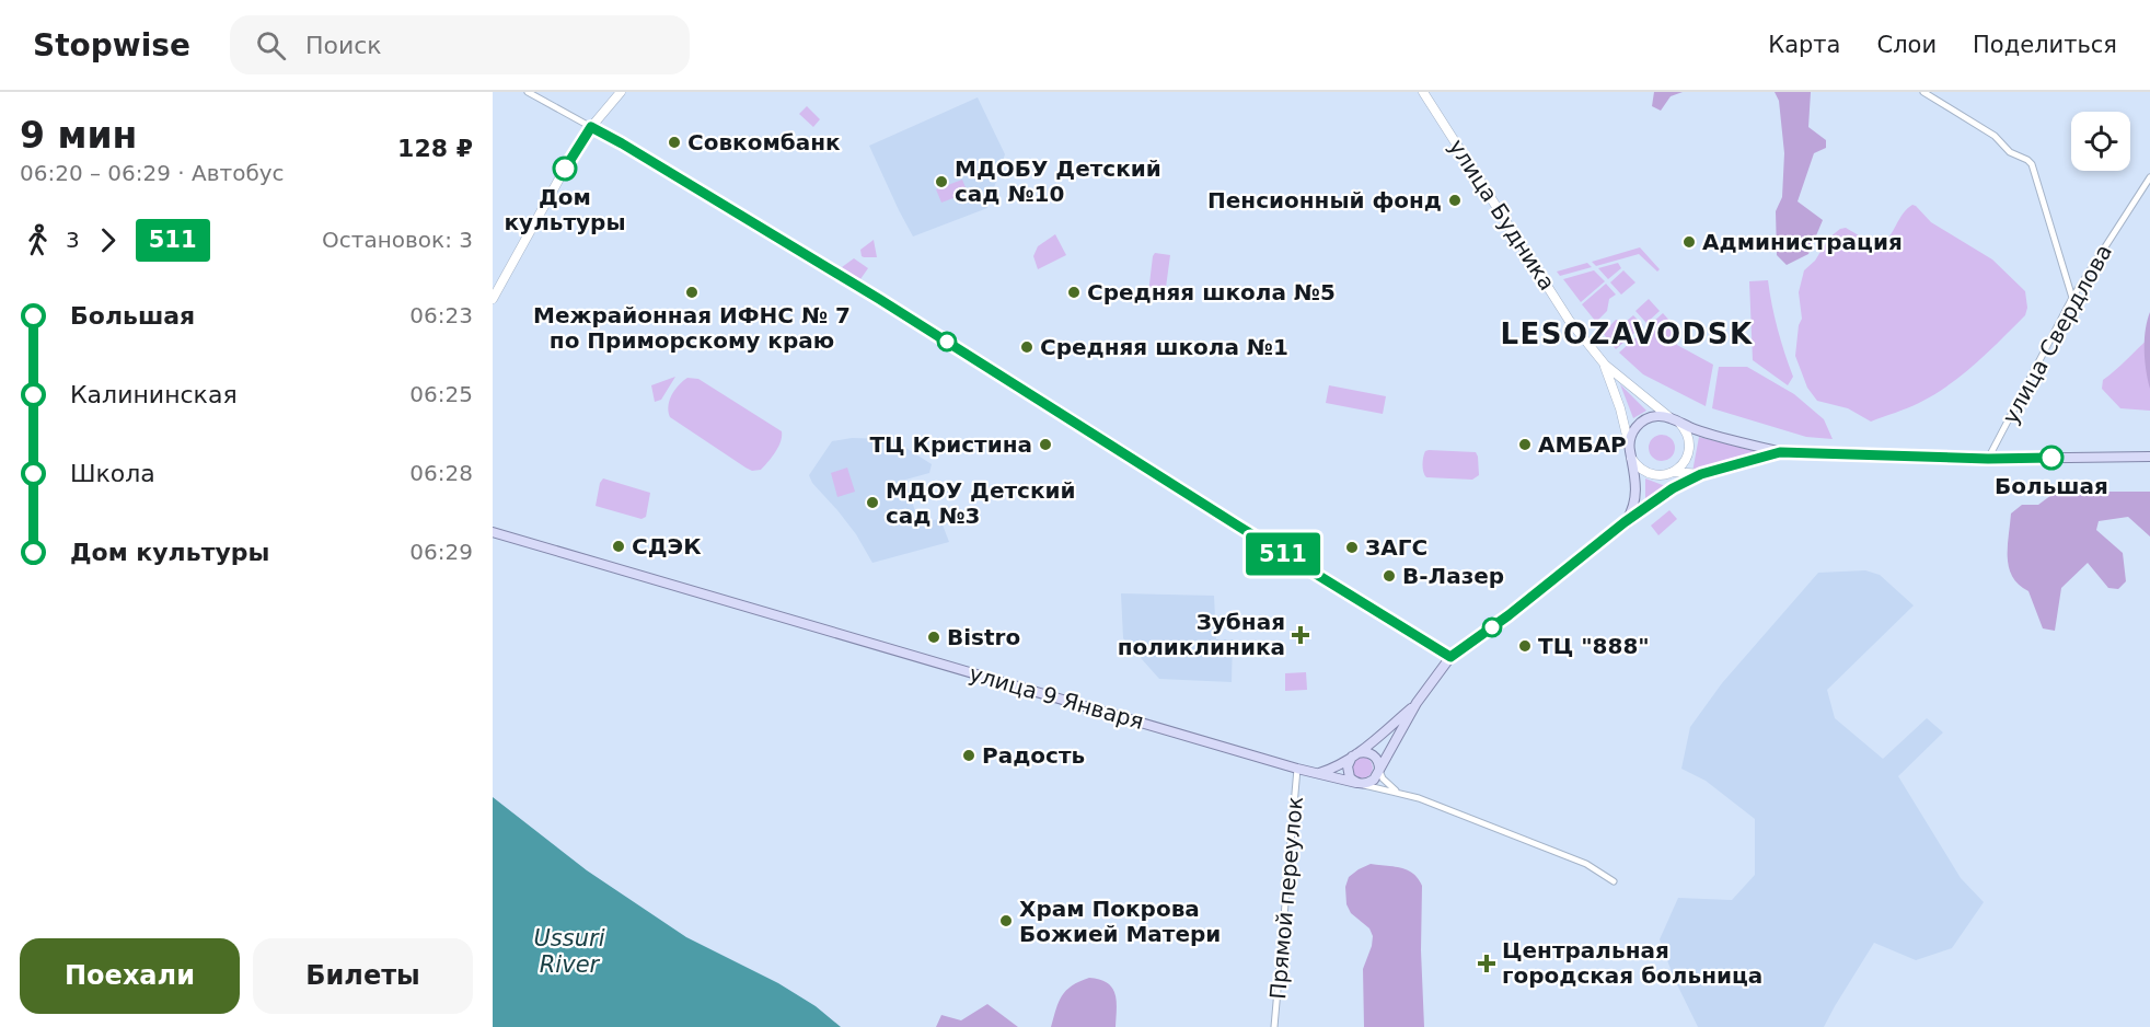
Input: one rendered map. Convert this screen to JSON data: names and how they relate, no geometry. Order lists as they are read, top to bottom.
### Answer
{
  "streets": {
    "main road": ["улица Будника", "улица 9 Января"],
    "street": ["улица Свердлова", "Прямой переулок"]
  },
  "crossings": [
    ["улица 9 Января", "Прямой переулок"]
  ],
  "districts": ["LESOZAVODSK"],
  "water": ["Ussuri River"],
  "places": {
    "other": [
      "Совкомбанк",
      "Дом культуры",
      "МДОБУ Детский сад №10",
      "Пенсионный фонд",
      "Администрация",
      "Межрайонная ИФНС № 7 по Приморскому краю",
      "Средняя школа №5",
      "Средняя школа №1",
      "ТЦ Кристина",
      "АМБАР",
      "Большая",
      "МДОУ Детский сад №3",
      "СДЭК",
      "ЗАГС",
      "В-Лазер",
      "Bistro",
      "ТЦ \"888\"",
      "Радость",
      "Храм Покрова Божией Матери"
    ],
    "health": ["Зубная поликлиника", "Центральная городская больница"]
  },
  "lines": ["bus line 511"],
  "page": {
    "header": "Stopwise",
    "search": "Поиск",
    "nav": ["Карта", "Слои", "Поделиться"],
    "heading": ["9 мин", "06:20 – 06:29 · Автобус", "128 ₽"],
    "on_map": "511",
    "legs": ["3", "511", "Остановок: 3"],
    "list": [
      {
        "name": "Большая",
        "value": "06:23"
      },
      {
        "name": "Калининская",
        "value": "06:25"
      },
      {
        "name": "Школа",
        "value": "06:28"
      },
      {
        "name": "Дом культуры",
        "value": "06:29"
      }
    ],
    "buttons": ["Поехали", "Билеты"]
  }
}
